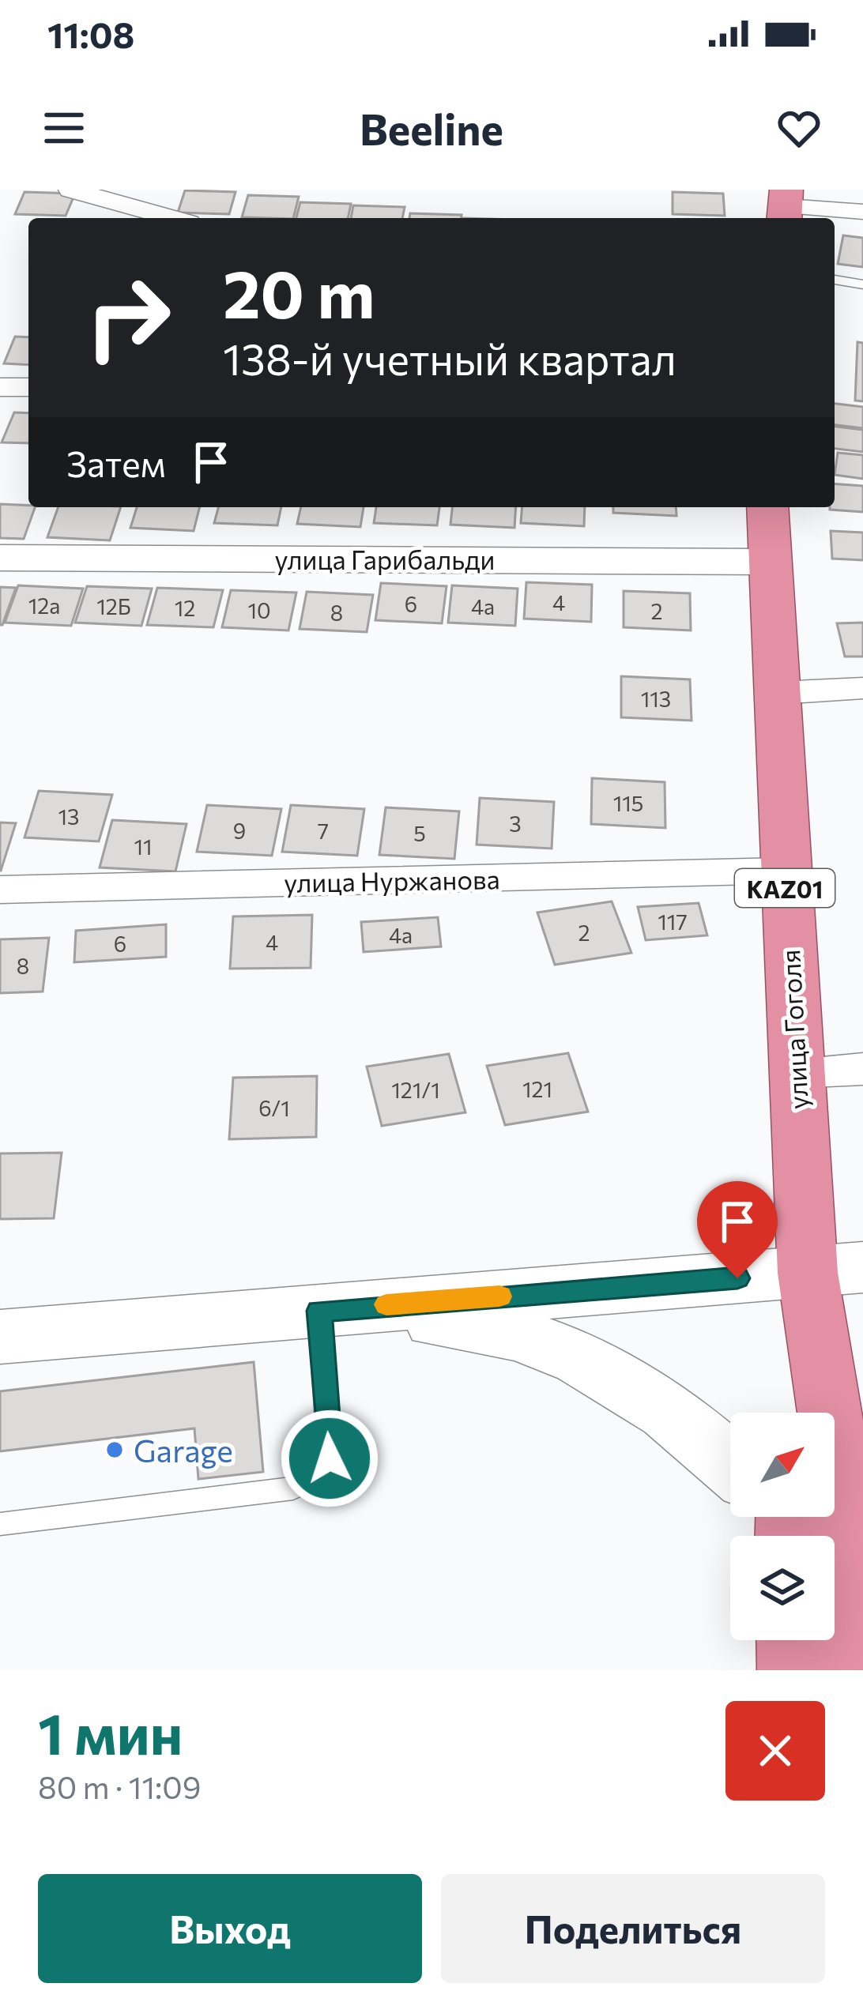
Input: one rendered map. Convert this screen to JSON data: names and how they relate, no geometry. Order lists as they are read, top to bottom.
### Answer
{
  "streets": {
    "highway": ["KАZ01", "улица Гоголя"],
    "street": ["улица Гарибальди", "улица Нуржанова"]
  },
  "crossings": [
    ["улица Гарибальди", "улица Гоголя"],
    ["улица Нуржанова", "улица Гоголя"],
    ["KАZ01", "улица Гоголя"]
  ],
  "places": ["Garage"],
  "house_numbers": [
    "4",
    "6",
    "12а",
    "12Б",
    "4а",
    "12",
    "10",
    "2",
    "8",
    "113",
    "115",
    "13",
    "3",
    "9",
    "7",
    "5",
    "11",
    "117",
    "2",
    "4а",
    "4",
    "6",
    "8",
    "121",
    "121/1",
    "6/1"
  ],
  "north": "top right",
  "page": {
    "status": "11:08",
    "header": "Beeline",
    "turn": ["20 m", "138-й учетный квартал"],
    "then": "Затем",
    "heading": ["1 мин", "80 m · 11:09"],
    "buttons": ["Выход", "Поделиться"]
  }
}
